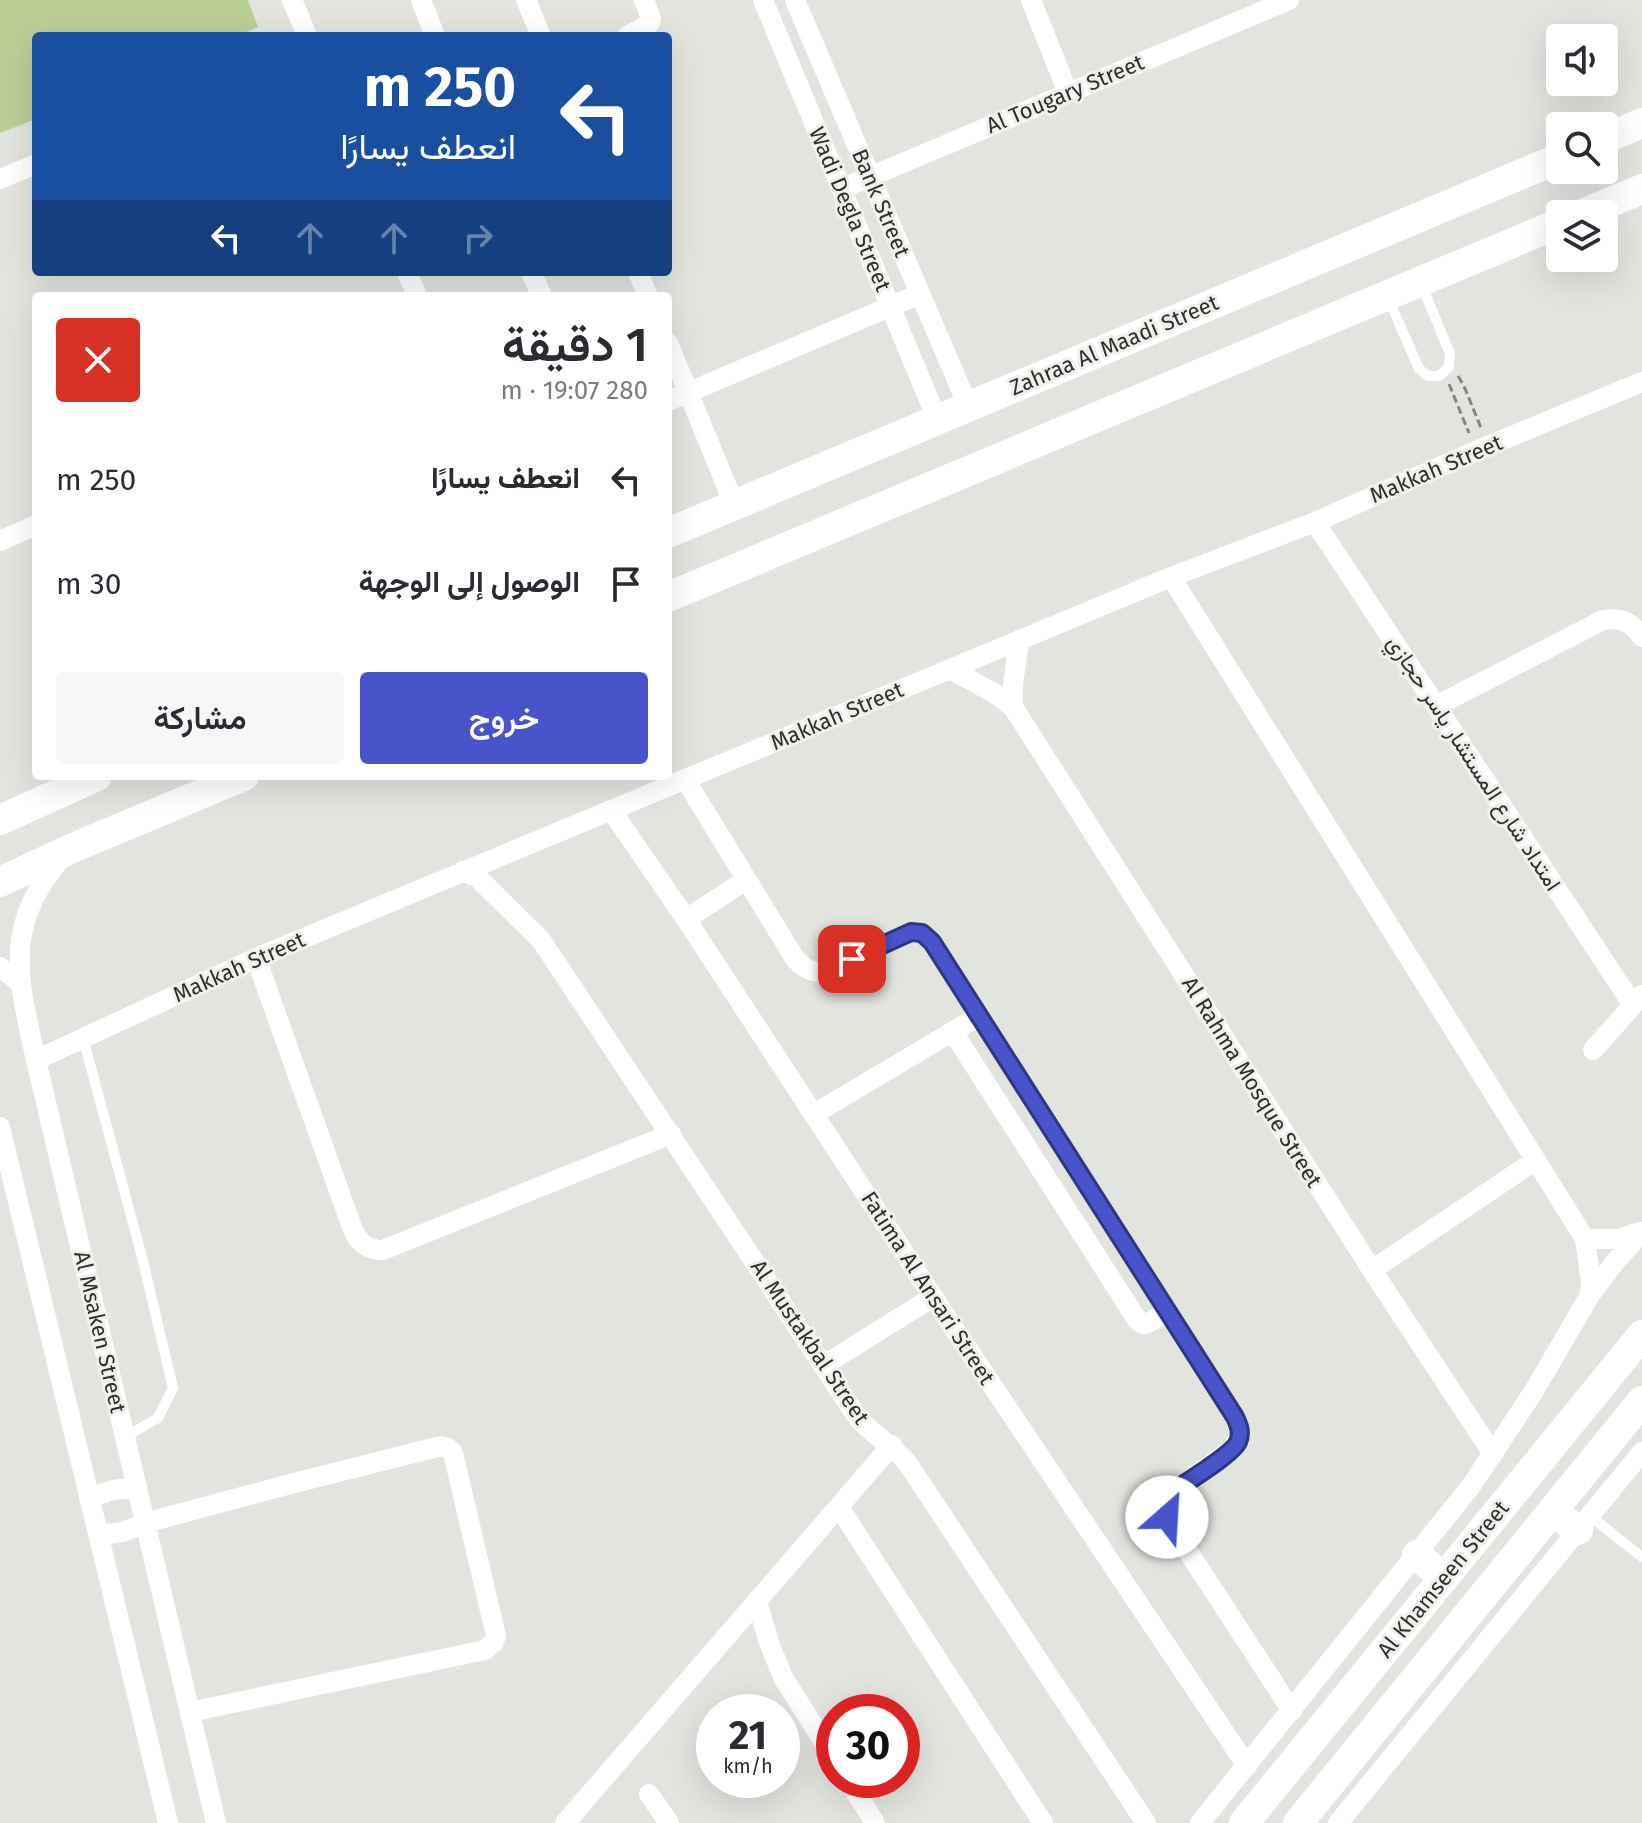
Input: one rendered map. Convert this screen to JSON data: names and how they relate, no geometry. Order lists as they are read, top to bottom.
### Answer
{
  "streets": {
    "main road": ["Zahraa Al Maadi Street", "Al Khamseen Street"],
    "street": [
      "Al Tougary Street",
      "Bank Street",
      "Wadi Degla Street",
      "Makkah Street",
      "امتداد شارع المستشار ياسر حجازي",
      "Al Rahma Mosque Street",
      "Fatima Al Ansari Street",
      "Al Msaken Street",
      "Al Mustakbal Street"
    ]
  },
  "crossings": [
    ["Al Tougary Street", "Bank Street"],
    ["Al Tougary Street", "Wadi Degla Street"],
    ["Bank Street", "Zahraa Al Maadi Street"],
    ["Wadi Degla Street", "Zahraa Al Maadi Street"],
    ["Makkah Street", "امتداد شارع المستشار ياسر حجازي"],
    ["Makkah Street", "Al Rahma Mosque Street"],
    ["Makkah Street", "Fatima Al Ansari Street"],
    ["Makkah Street", "Al Msaken Street"],
    ["Makkah Street", "Al Mustakbal Street"]
  ],
  "page": {
    "turn": ["250 m", "انعطف يسارًا"],
    "heading": ["1 دقيقة", "280 m · 19:07"],
    "list": [
      {
        "name": "انعطف يسارًا",
        "value": "250 m"
      },
      {
        "name": "الوصول إلى الوجهة",
        "value": "30 m"
      }
    ],
    "buttons": ["خروج", "مشاركة"],
    "speed": "21 km/h",
    "limit": "30"
  }
}
